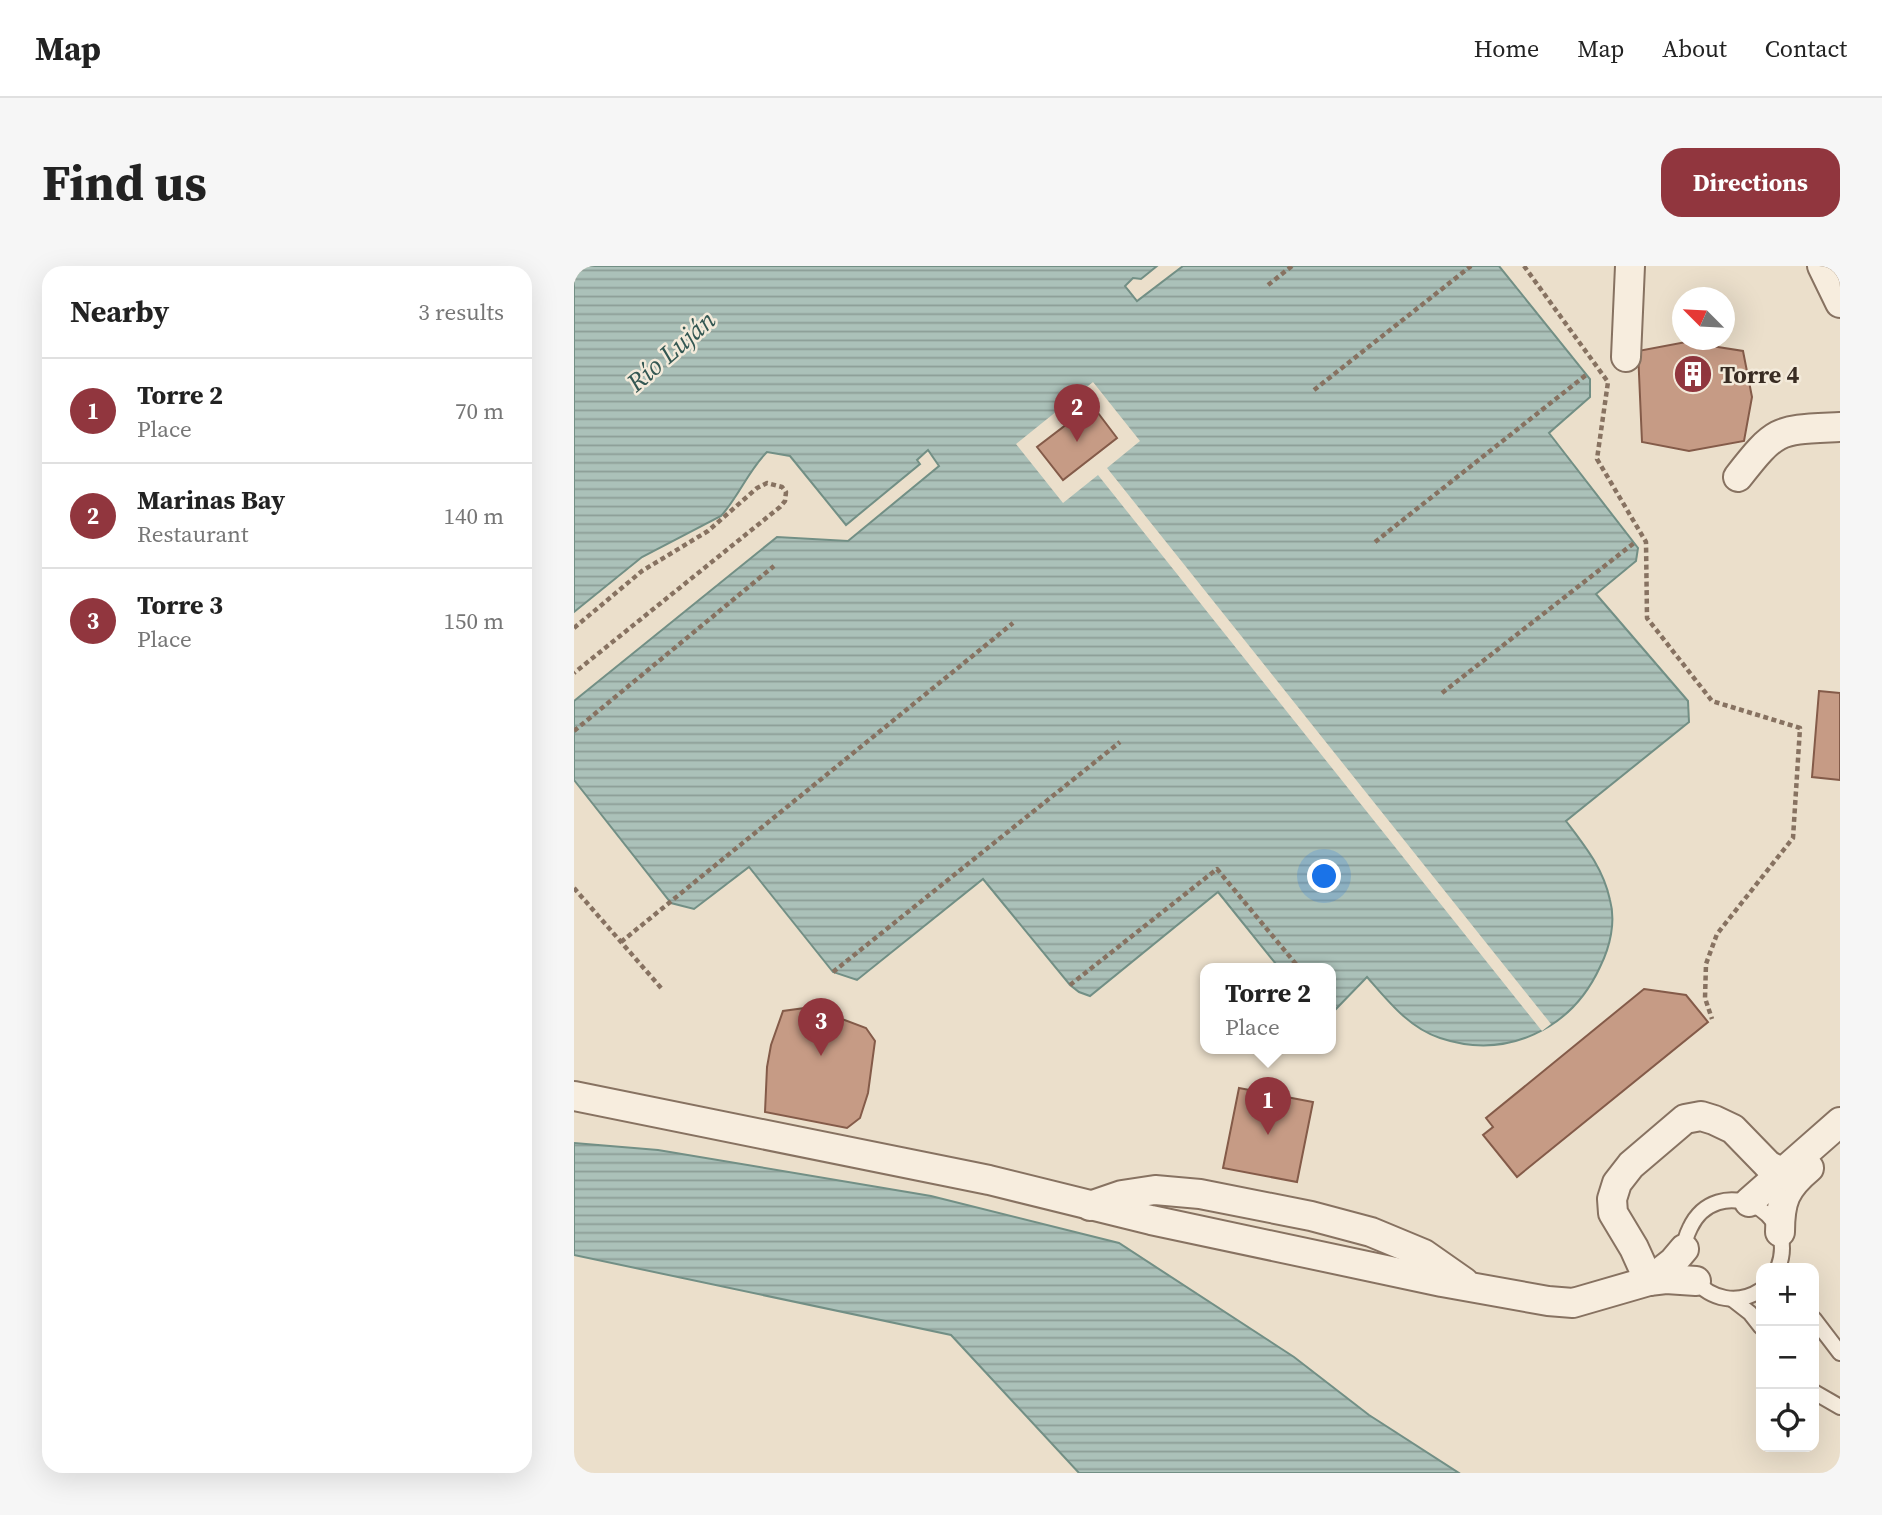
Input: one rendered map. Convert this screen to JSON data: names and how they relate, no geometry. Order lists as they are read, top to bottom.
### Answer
{
  "water": ["Río Luján"],
  "places": {
    "building": ["Torre 4"]
  },
  "north": "top left",
  "page": {
    "header": "Map",
    "nav": [
      "Home",
      "Map",
      "About",
      "Contact"
    ],
    "buttons": "Directions",
    "title": "Find us",
    "heading": ["Nearby", "3 results"],
    "list": [
      {
        "mark": "1",
        "name": "Torre 2",
        "note": "Place",
        "value": "70 m"
      },
      {
        "mark": "2",
        "name": "Marinas Bay",
        "note": "Restaurant",
        "value": "140 m"
      },
      {
        "mark": "3",
        "name": "Torre 3",
        "note": "Place",
        "value": "150 m"
      }
    ],
    "pins": ["2", "3", "1"],
    "popup": ["Torre 2", "Place"],
    "map_buttons": ["+", "−"]
  }
}
